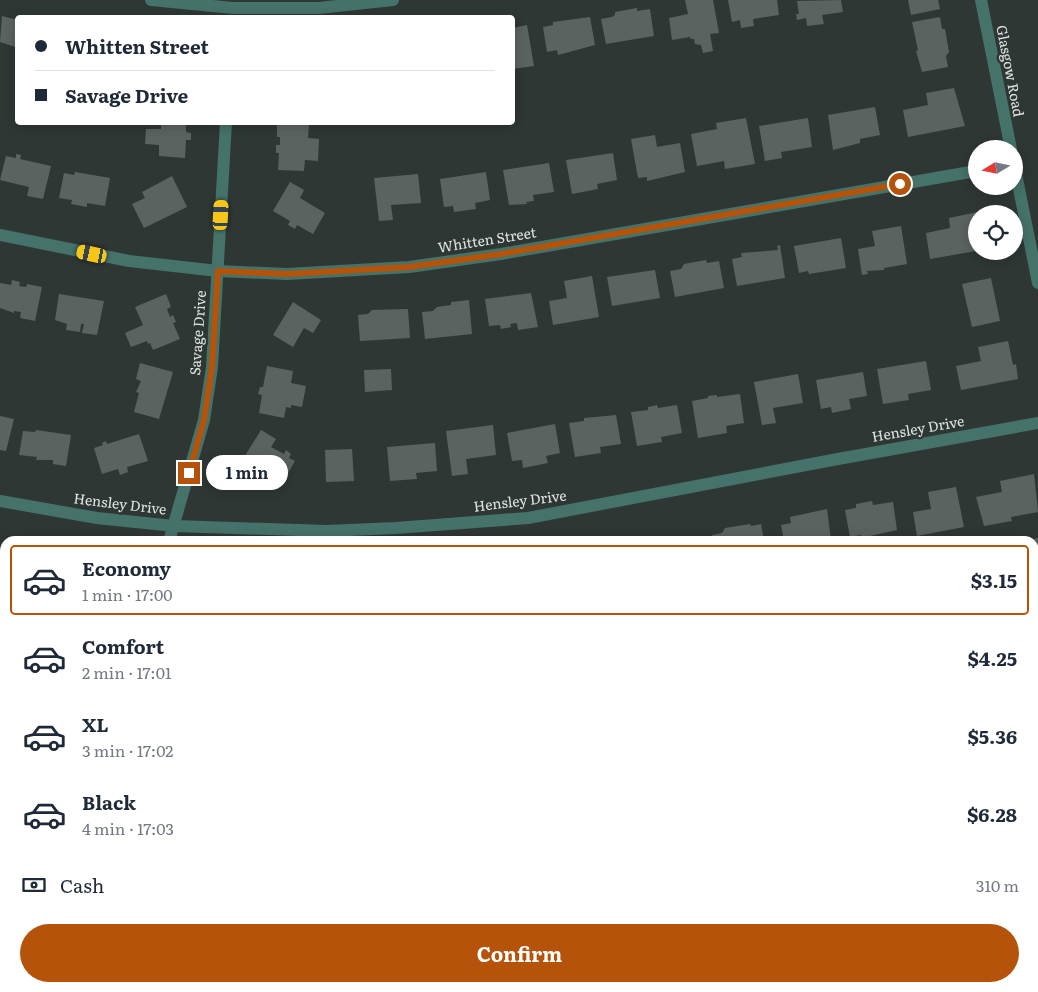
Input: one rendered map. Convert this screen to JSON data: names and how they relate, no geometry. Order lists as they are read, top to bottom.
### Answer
{
  "streets": {
    "street": [
      "Glasgow Road",
      "Whitten Street",
      "Savage Drive",
      "Hensley Drive"
    ]
  },
  "crossings": [
    ["Whitten Street", "Savage Drive"],
    ["Savage Drive", "Hensley Drive"]
  ],
  "north": "left",
  "page": {
    "banner": ["Whitten Street", "Savage Drive"],
    "bubble": "1 min",
    "list": [
      {
        "name": "Economy",
        "note": "1 min · 17:00",
        "value": "$3.15"
      },
      {
        "name": "Comfort",
        "note": "2 min · 17:01",
        "value": "$4.25"
      },
      {
        "name": "XL",
        "note": "3 min · 17:02",
        "value": "$5.36"
      },
      {
        "name": "Black",
        "note": "4 min · 17:03",
        "value": "$6.28"
      }
    ],
    "pay": ["Cash", "310 m"],
    "buttons": "Confirm"
  }
}
